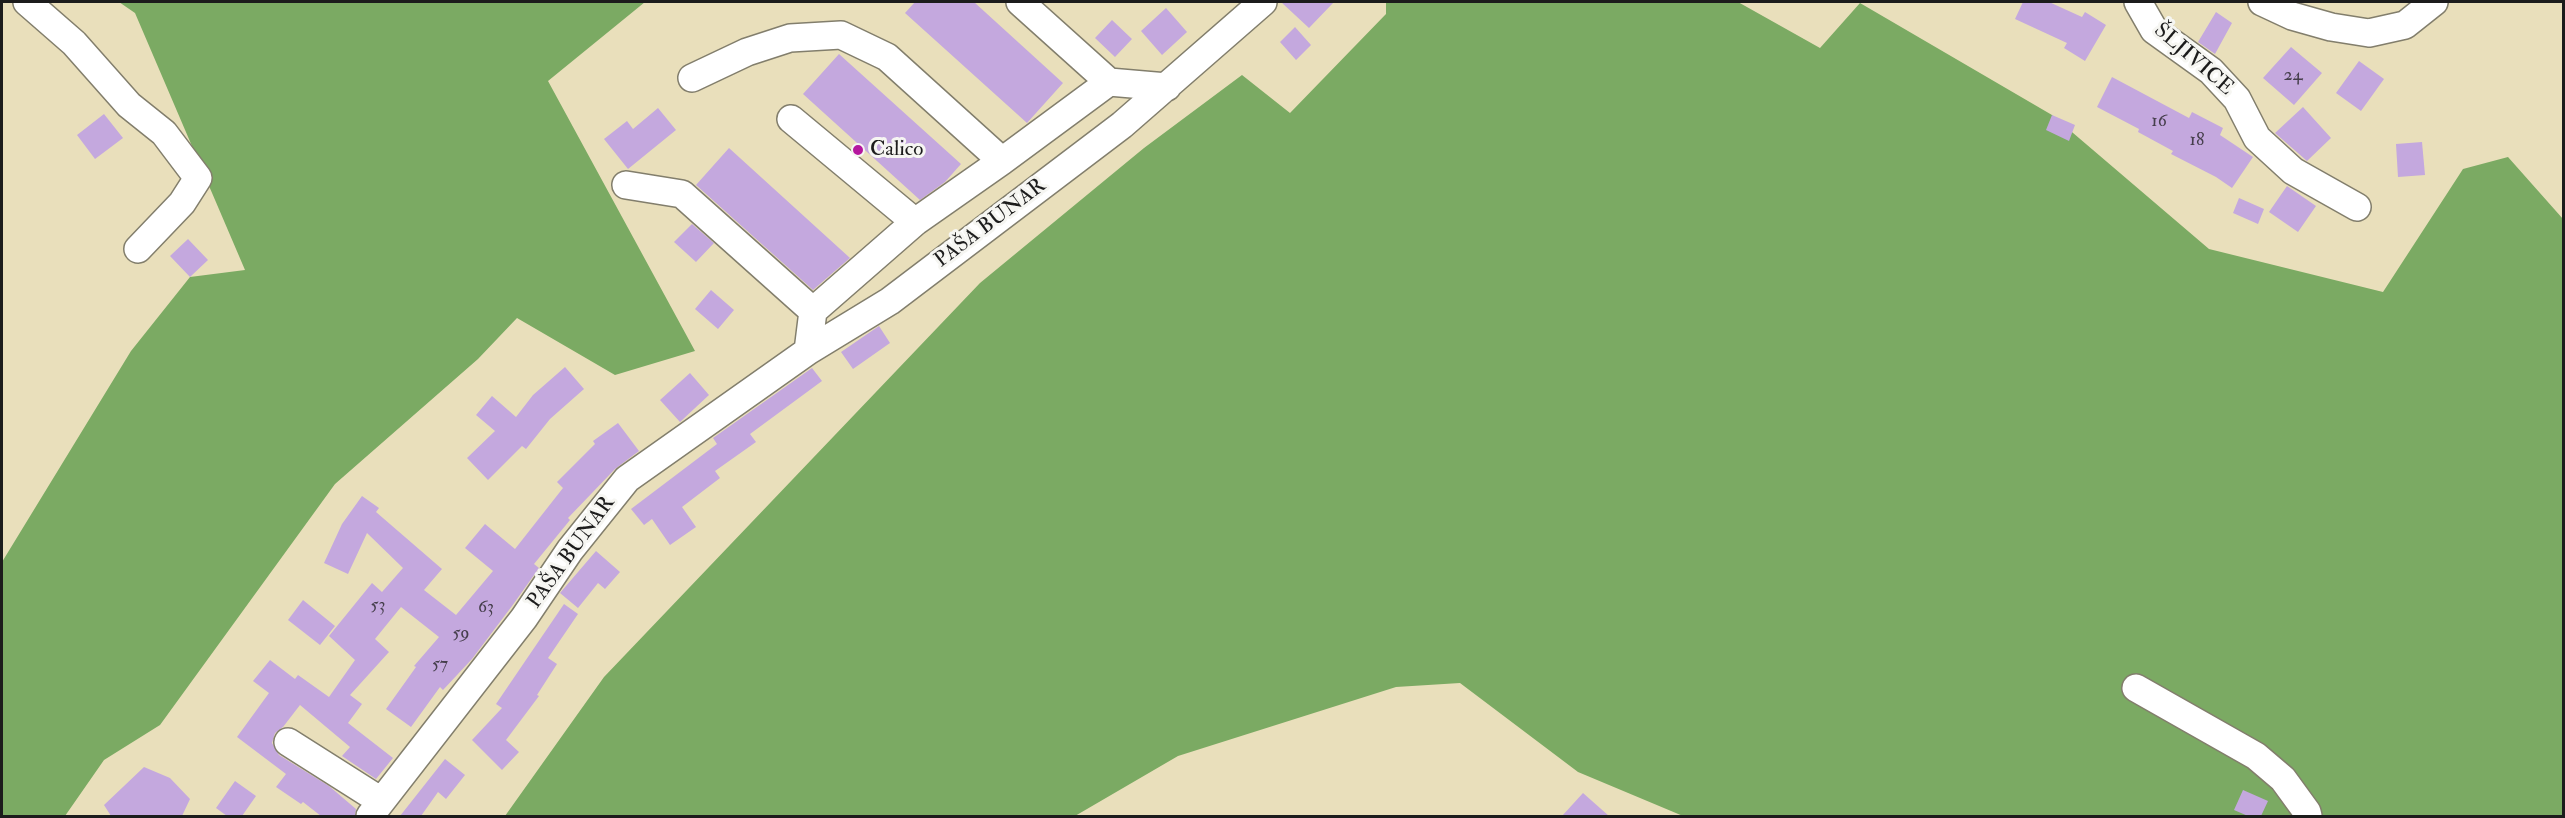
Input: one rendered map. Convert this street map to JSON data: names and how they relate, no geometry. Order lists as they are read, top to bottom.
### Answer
{
  "streets": {
    "street": ["ŠLJIVICE", "PAŠA BUNAR"]
  },
  "places": ["Calico"],
  "house_numbers": [
    "24",
    "16",
    "18",
    "53",
    "63",
    "59",
    "57"
  ]
}
